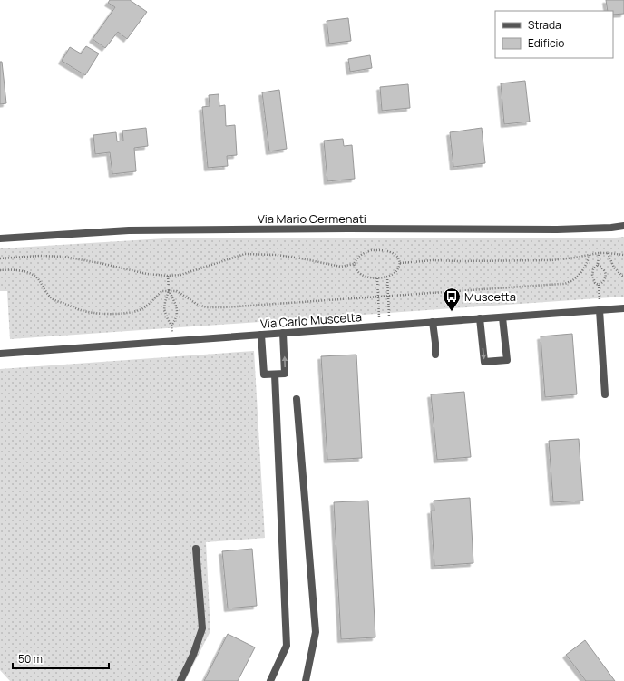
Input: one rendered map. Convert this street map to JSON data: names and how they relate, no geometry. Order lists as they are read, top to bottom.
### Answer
{
  "streets": {
    "street": ["Via Mario Cermenati", "Via Carlo Muscetta"]
  },
  "places": {
    "bus stop": ["Muscetta"]
  },
  "legend": ["Strada", "Edificio"],
  "scale_bar": "50 m"
}
